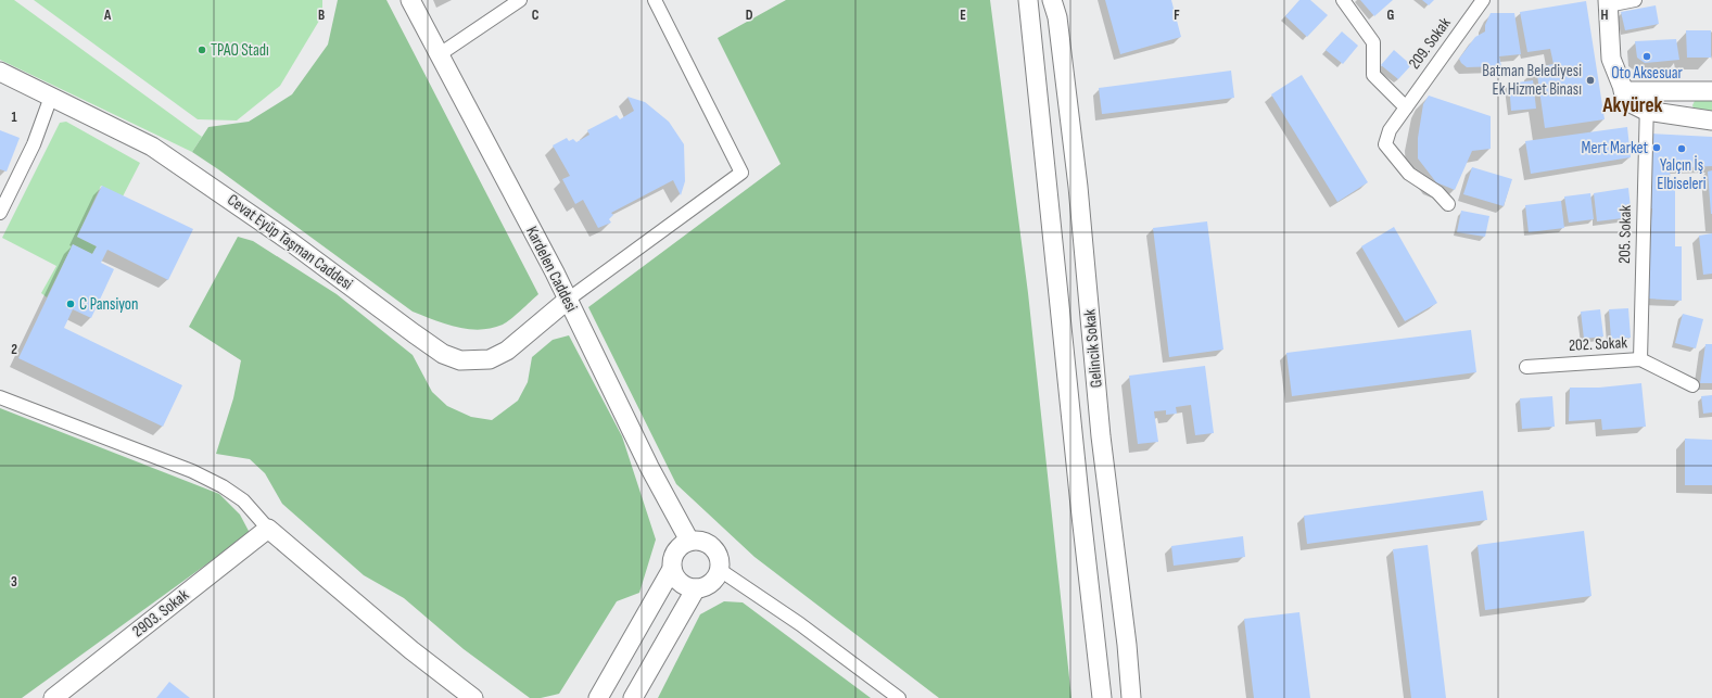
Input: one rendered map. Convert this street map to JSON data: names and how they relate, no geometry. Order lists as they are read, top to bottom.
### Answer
{
  "streets": {
    "street": [
      "209. Sokak",
      "205. Sokak",
      "Cevat Eyüp Taşman Caddesi",
      "Kardelen Caddesi",
      "202. Sokak",
      "Gelincik Sokak",
      "2903. Sokak"
    ]
  },
  "crossings": [
    ["205. Sokak", "202. Sokak"],
    ["Cevat Eyüp Taşman Caddesi", "Kardelen Caddesi"]
  ],
  "districts": ["Akyürek"],
  "places": [
    "TPAO Stadı",
    "Oto Aksesuar",
    "Batman Belediyesi Ek Hizmet Binası",
    "Mert Market",
    "Yalçın İş Elbiseleri",
    "C Pansiyon"
  ],
  "grid": {
    "columns": [
      "A",
      "B",
      "C",
      "D",
      "E",
      "F",
      "G",
      "H"
    ],
    "rows": ["1", "2", "3"]
  }
}
